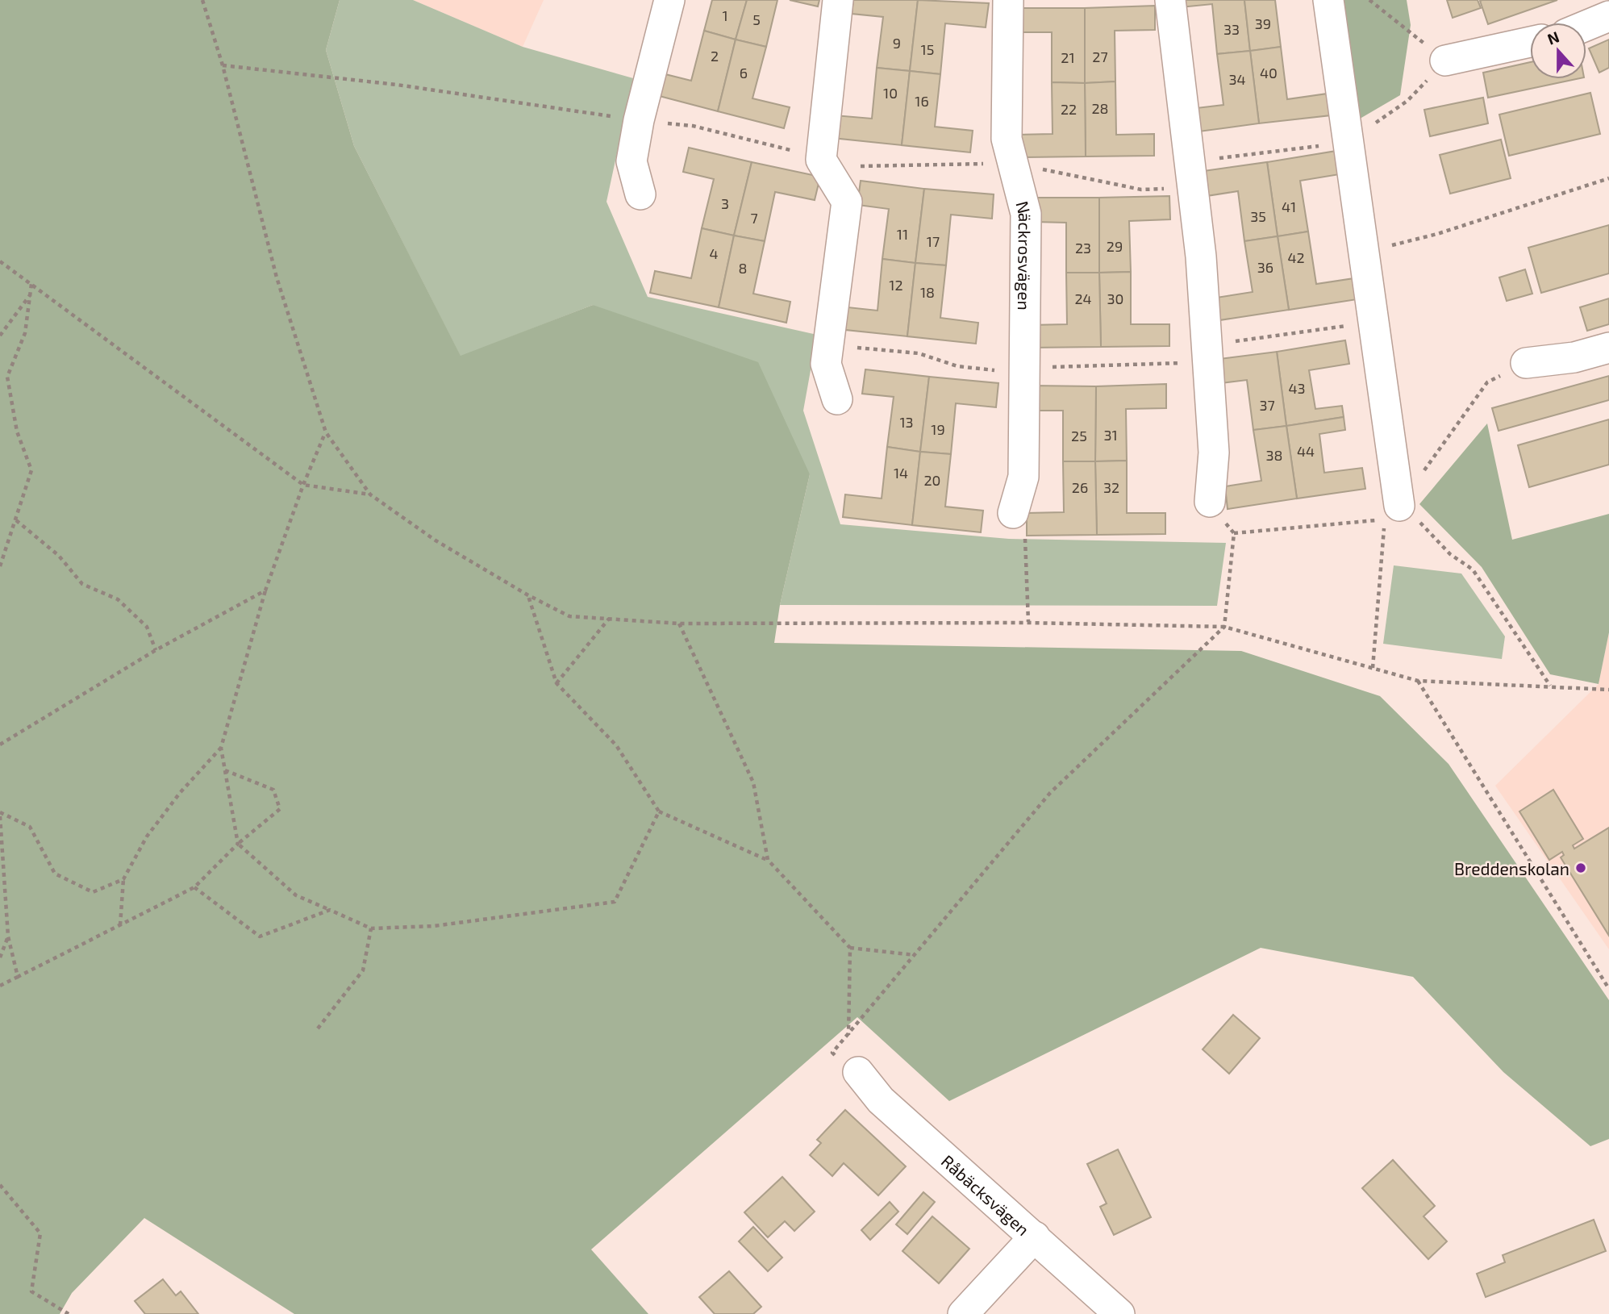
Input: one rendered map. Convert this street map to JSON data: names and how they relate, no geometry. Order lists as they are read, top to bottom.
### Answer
{
  "streets": {
    "street": ["Näckrosvägen", "Råbäcksvägen"]
  },
  "places": ["Breddenskolan"],
  "house_numbers": [
    "1",
    "5",
    "39",
    "33",
    "9",
    "15",
    "2",
    "27",
    "21",
    "6",
    "40",
    "34",
    "10",
    "16",
    "28",
    "22",
    "3",
    "41",
    "35",
    "7",
    "11",
    "17",
    "29",
    "23",
    "4",
    "42",
    "36",
    "8",
    "12",
    "18",
    "24",
    "30",
    "43",
    "37",
    "13",
    "19",
    "31",
    "25",
    "44",
    "38",
    "14",
    "20",
    "26",
    "32"
  ],
  "north": "top"
}
